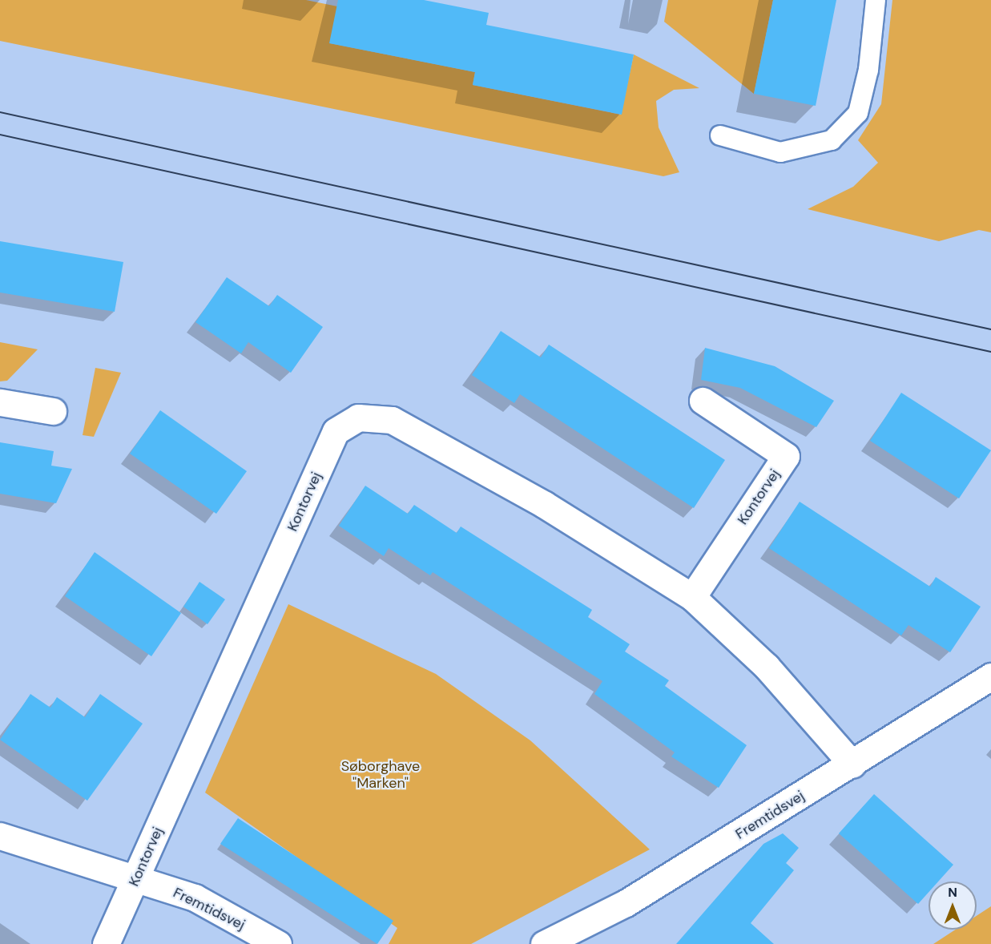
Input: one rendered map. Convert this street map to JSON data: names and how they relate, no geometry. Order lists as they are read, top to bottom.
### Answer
{
  "streets": {
    "street": ["Kontorvej", "Fremtidsvej"]
  },
  "crossings": [
    ["Kontorvej", "Fremtidsvej"]
  ],
  "parks": ["Søborghave \"Marken\""],
  "north": "top"
}
